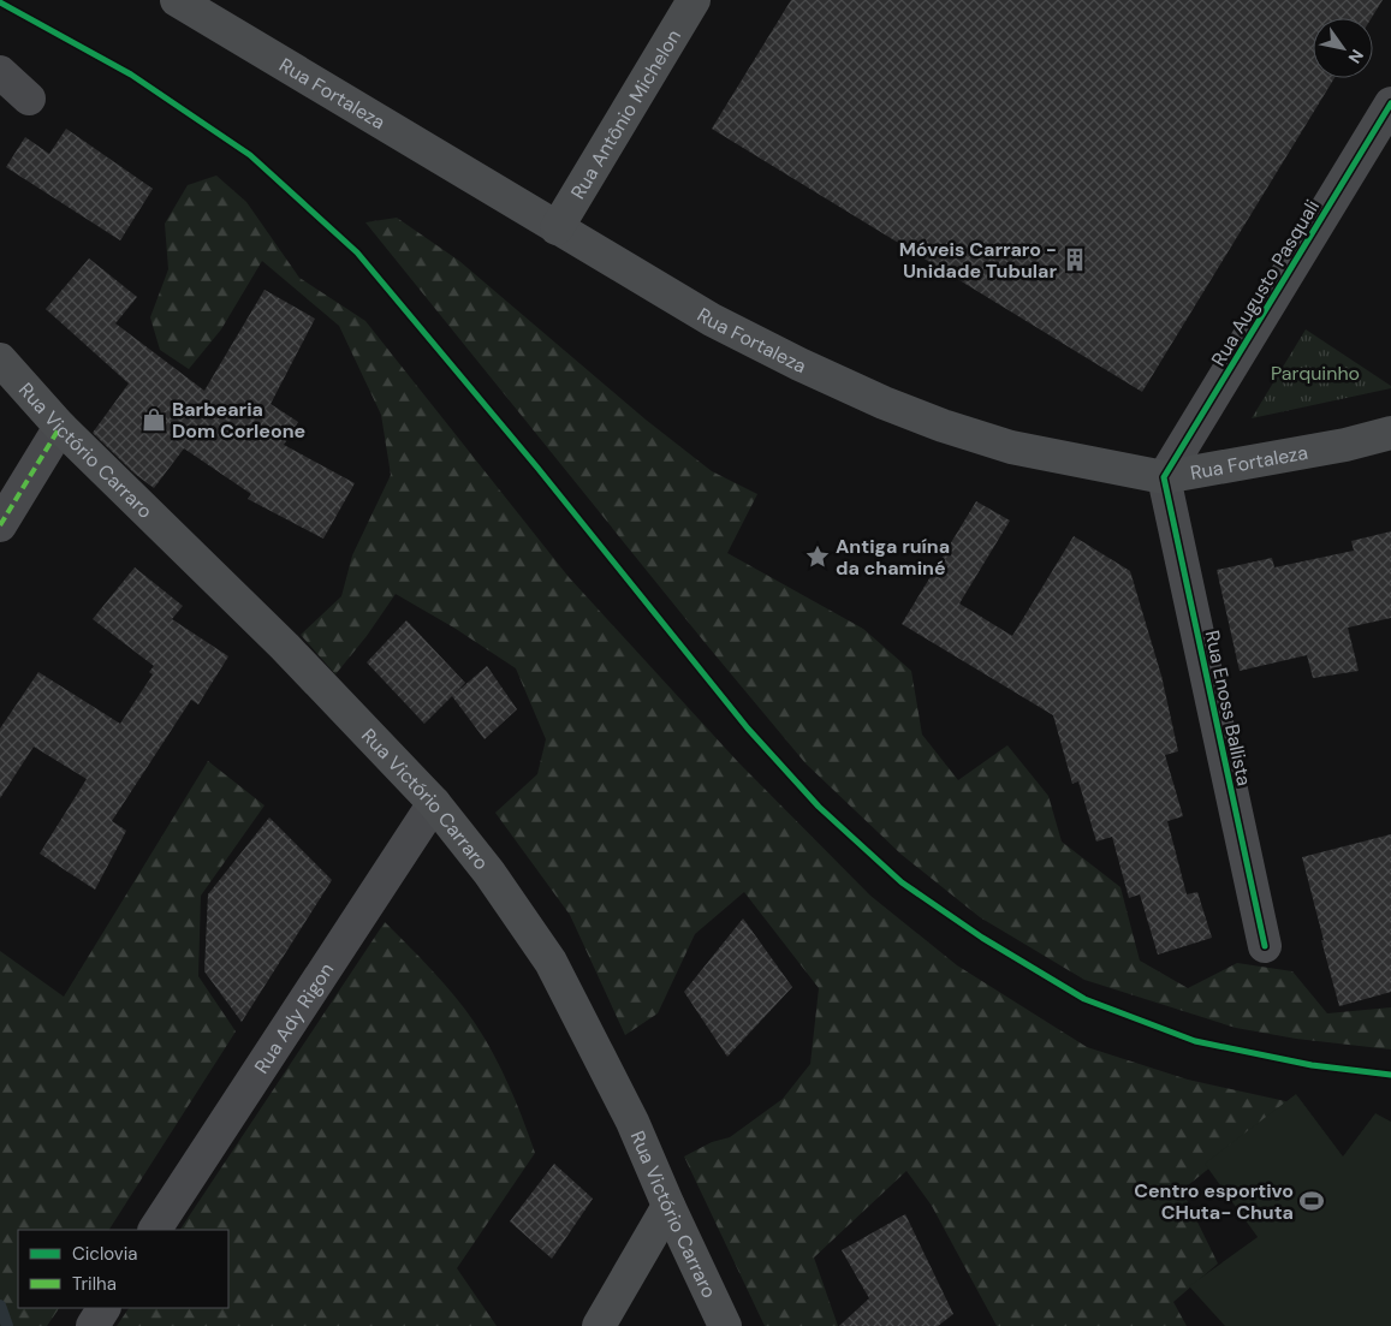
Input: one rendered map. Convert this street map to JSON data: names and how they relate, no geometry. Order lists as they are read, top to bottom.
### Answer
{
  "streets": {
    "main road": ["Rua Fortaleza", "Rua Antônio Michelon", "Rua Victório Carraro"],
    "street": ["Rua Augusto Pasquali", "Rua Enoss Ballista", "Rua Ady Rigon"]
  },
  "crossings": [
    ["Rua Fortaleza", "Rua Antônio Michelon"],
    ["Rua Fortaleza", "Rua Augusto Pasquali"],
    ["Rua Fortaleza", "Rua Enoss Ballista"],
    ["Rua Augusto Pasquali", "Rua Enoss Ballista"],
    ["Rua Victório Carraro", "Rua Ady Rigon"]
  ],
  "parks": ["Parquinho"],
  "places": {
    "building": ["Móveis Carraro - Unidade Tubular"],
    "shop": ["Barbearia Dom Corleone"],
    "place": ["Antiga ruína da chaminé"],
    "sports": ["Centro esportivo CHuta- Chuta"]
  },
  "legend": ["Ciclovia", "Trilha"],
  "north": "bottom right"
}
